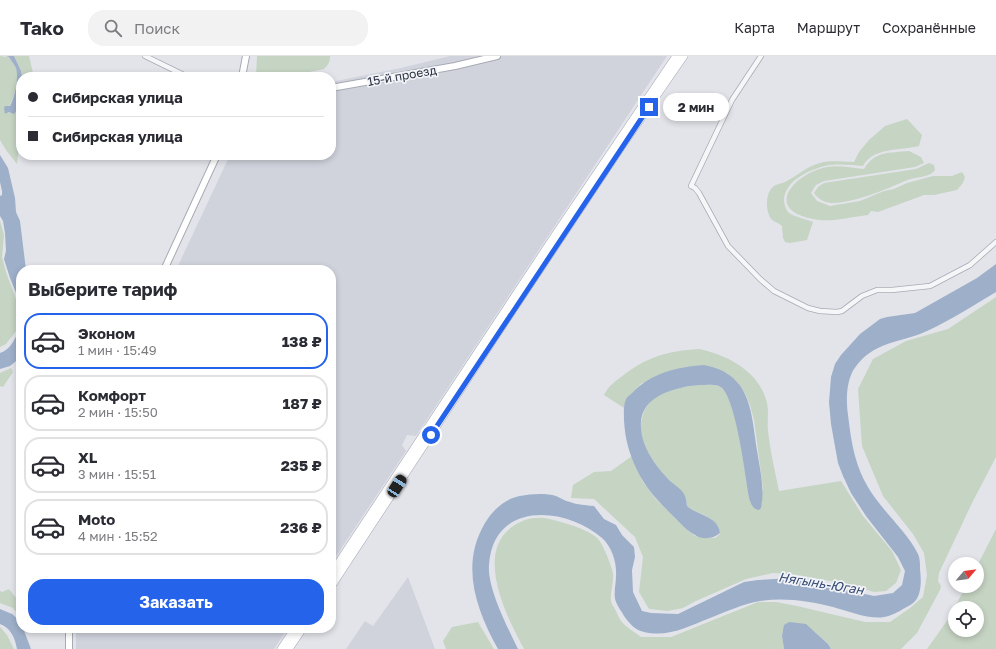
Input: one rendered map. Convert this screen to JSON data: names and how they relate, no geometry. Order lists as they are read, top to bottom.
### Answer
{
  "streets": {
    "main road": ["15-й проезд"]
  },
  "water": ["Нягынь-Юган"],
  "north": "top right",
  "page": {
    "header": "Tako",
    "search": "Поиск",
    "nav": ["Карта", "Маршрут", "Сохранённые"],
    "banner": ["Сибирская улица", "Сибирская улица"],
    "bubble": "2 мин",
    "heading": "Выберите тариф",
    "list": [
      {
        "name": "Эконом",
        "note": "1 мин · 15:49",
        "value": "138 ₽"
      },
      {
        "name": "Комфорт",
        "note": "2 мин · 15:50",
        "value": "187 ₽"
      },
      {
        "name": "XL",
        "note": "3 мин · 15:51",
        "value": "235 ₽"
      },
      {
        "name": "Moto",
        "note": "4 мин · 15:52",
        "value": "236 ₽"
      }
    ],
    "buttons": "Заказать"
  }
}
